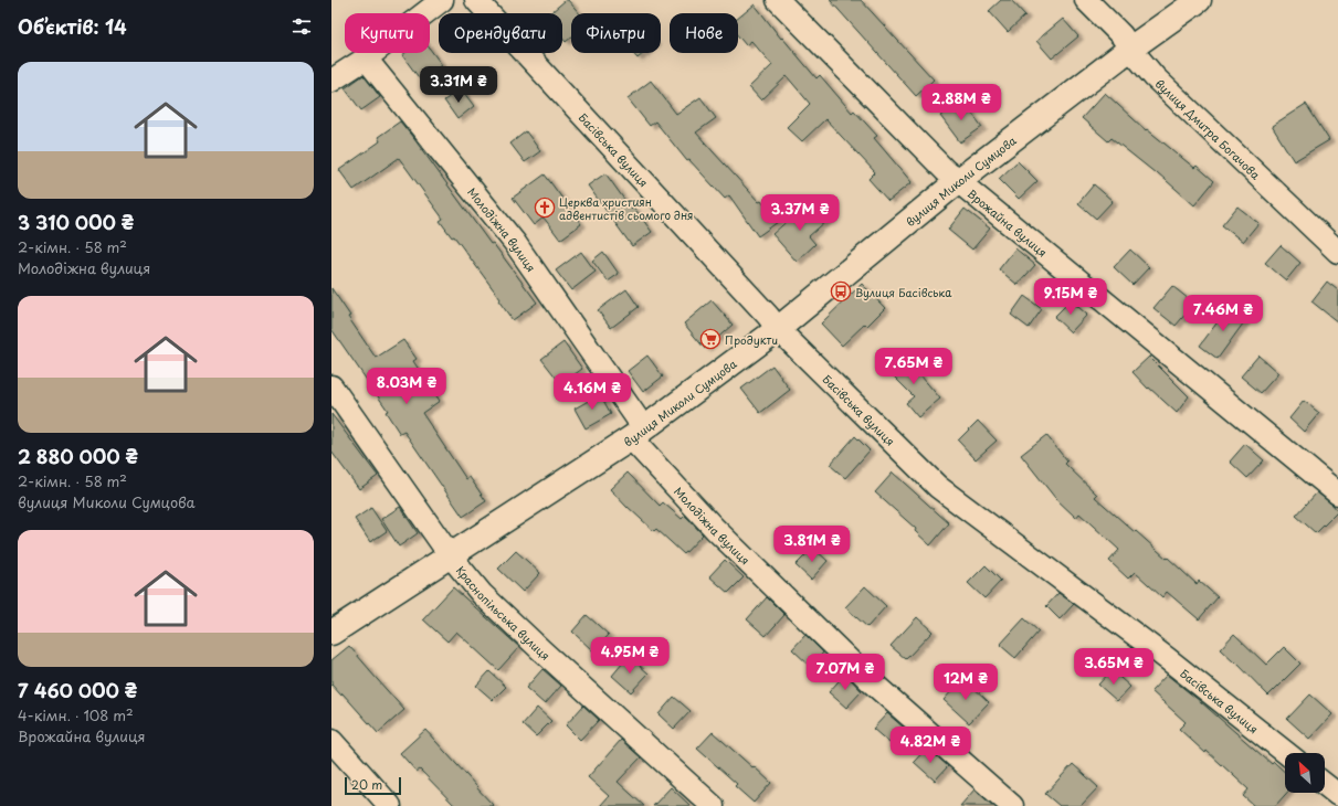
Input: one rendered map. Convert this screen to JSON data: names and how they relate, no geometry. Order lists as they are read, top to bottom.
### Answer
{
  "streets": {
    "street": [
      "вулиця Дмитра Богачова",
      "Басівська вулиця",
      "вулиця Миколи Сумцова",
      "Врожайна вулиця",
      "Молодіжна вулиця",
      "Краснопільська вулиця"
    ]
  },
  "crossings": [
    ["вулиця Дмитра Богачова", "вулиця Миколи Сумцова"],
    ["Басівська вулиця", "вулиця Миколи Сумцова"],
    ["вулиця Миколи Сумцова", "Врожайна вулиця"],
    ["вулиця Миколи Сумцова", "Молодіжна вулиця"],
    ["вулиця Миколи Сумцова", "Краснопільська вулиця"]
  ],
  "places": {
    "church": ["Церква християн адвентистів сьомого дня"],
    "bus stop": ["Вулиця Басівська"],
    "supermarket": ["Продукти"]
  },
  "scale_bar": "20 m",
  "north": "top left",
  "page": {
    "heading": "Об’єктів: 14",
    "chip": [
      "Купити",
      "Орендувати",
      "Фільтри",
      "Нове"
    ],
    "list": [
      {
        "name": "3 310 000 ₴",
        "note": "2-кімн. · 58 m² · Молодіжна вулиця"
      },
      {
        "name": "2 880 000 ₴",
        "note": "2-кімн. · 58 m² · вулиця Миколи Сумцова"
      },
      {
        "name": "7 460 000 ₴",
        "note": "4-кімн. · 108 m² · Врожайна вулиця"
      }
    ],
    "price": [
      "3.31M ₴",
      "2.88M ₴",
      "3.37M ₴",
      "9.15M ₴",
      "7.46M ₴",
      "7.65M ₴",
      "8.03M ₴",
      "4.16M ₴",
      "3.81M ₴",
      "4.95M ₴",
      "3.65M ₴",
      "7.07M ₴",
      "12M ₴",
      "4.82M ₴"
    ],
    "scale": "20 m"
  }
}
